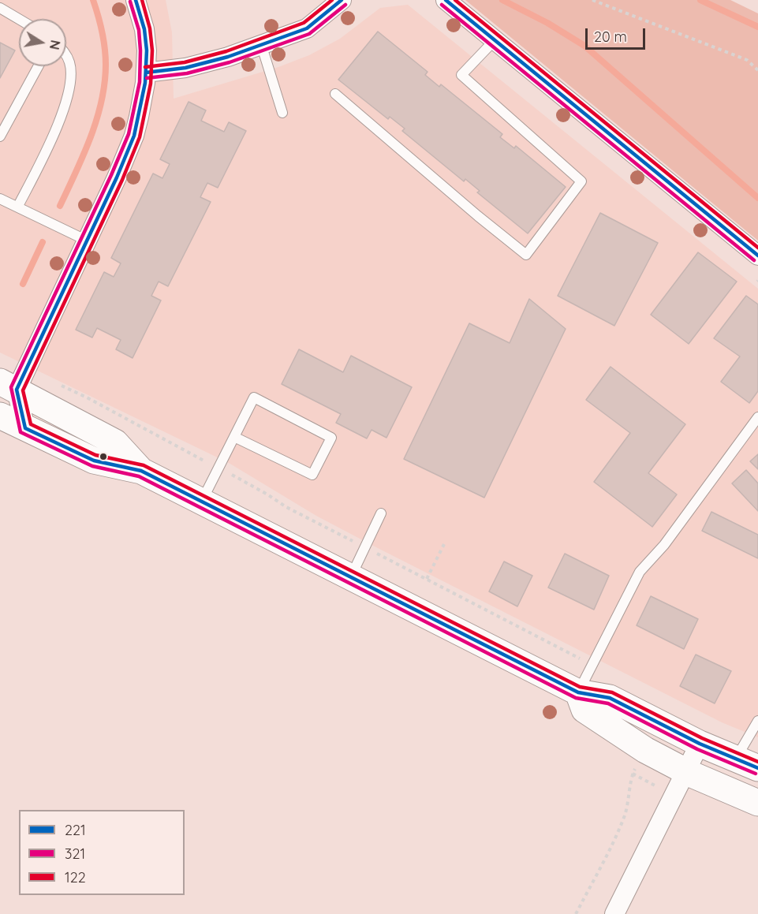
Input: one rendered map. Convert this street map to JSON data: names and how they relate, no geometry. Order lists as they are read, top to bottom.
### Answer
{
  "lines": ["transit line 221", "transit line 122", "transit line 321"],
  "legend": ["221", "321", "122"],
  "scale_bar": "20 m",
  "north": "right"
}
